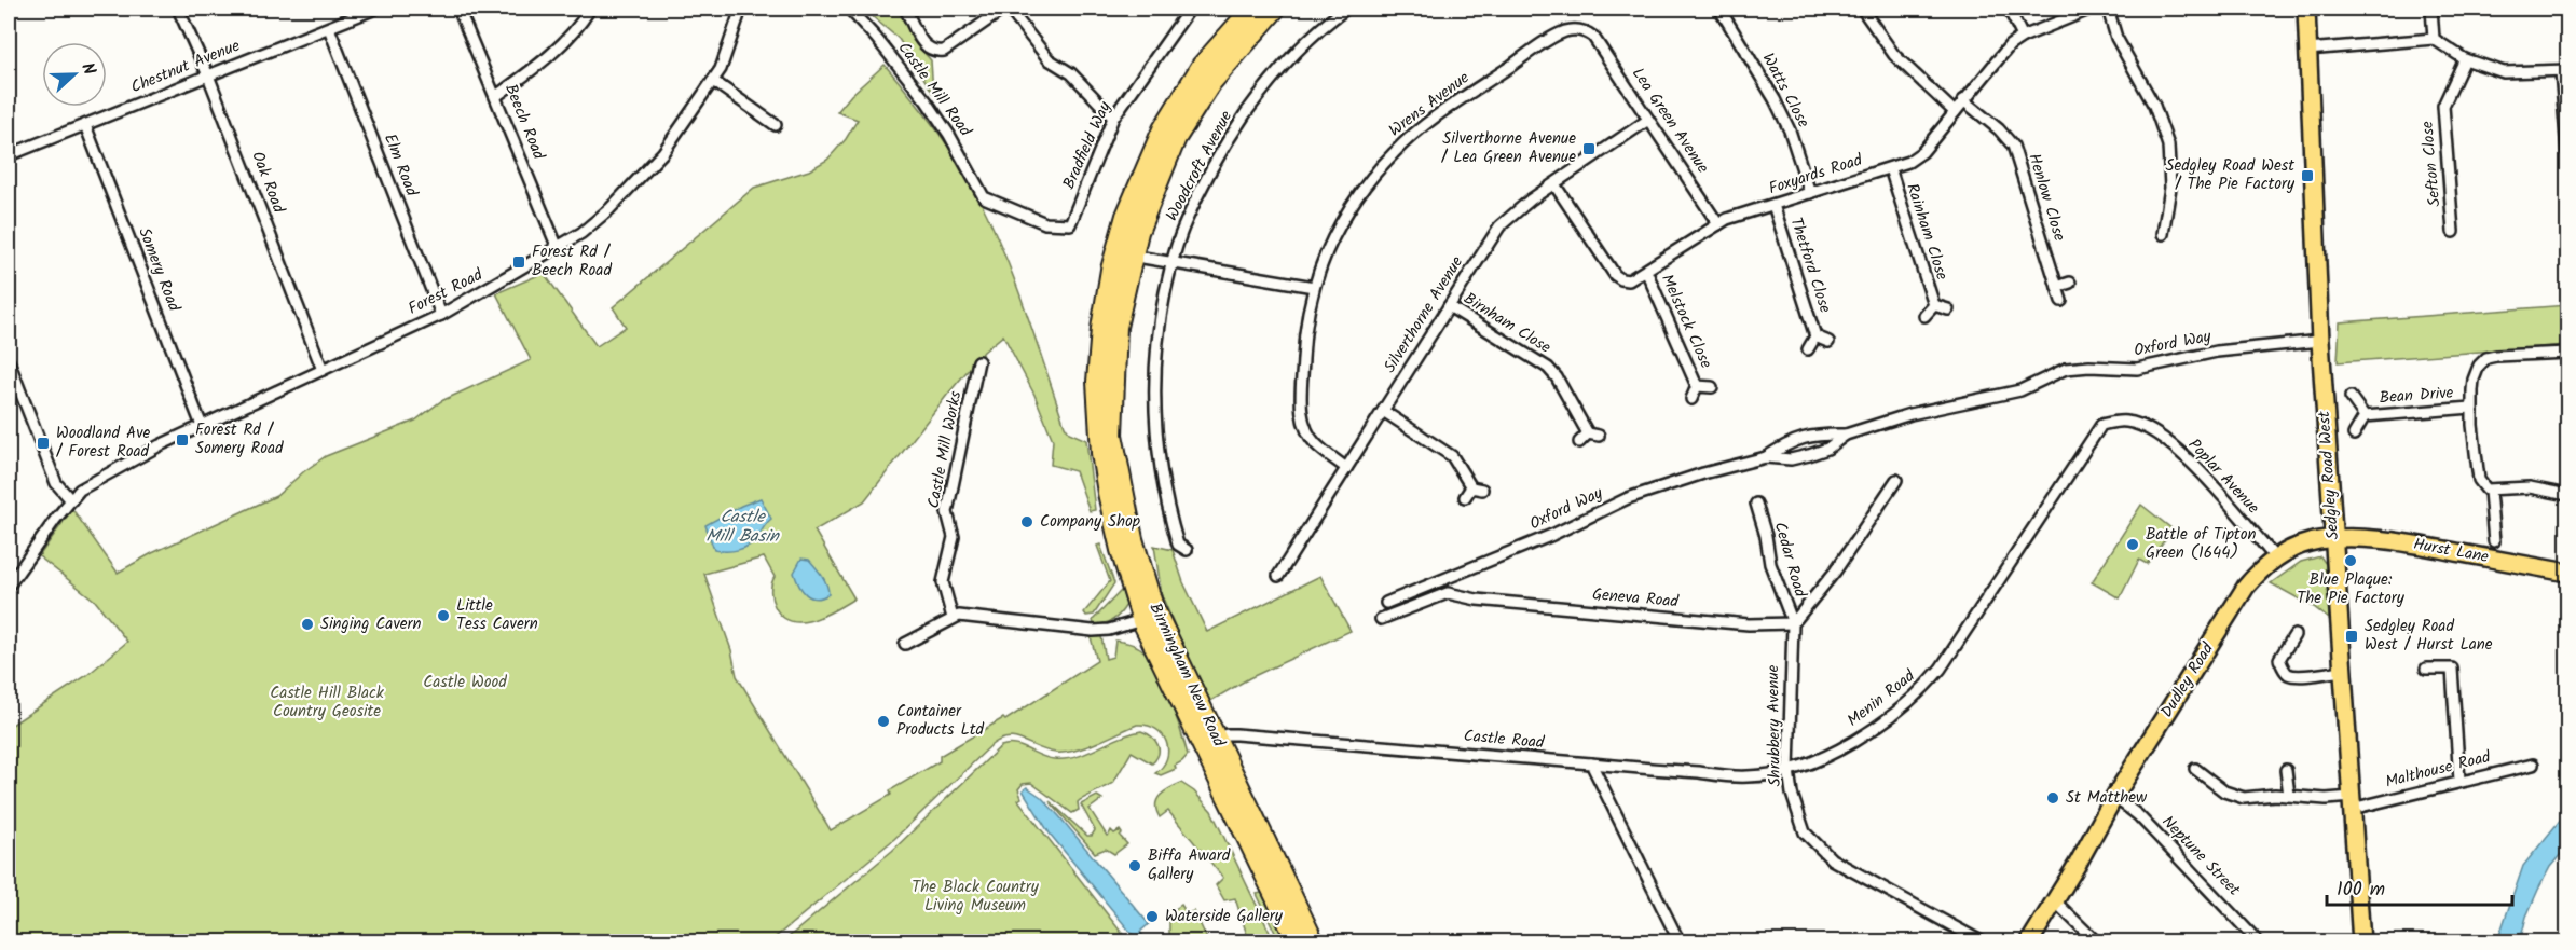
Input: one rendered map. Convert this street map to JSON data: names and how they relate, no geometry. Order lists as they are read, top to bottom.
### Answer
{
  "streets": {
    "highway": ["Birmingham New Road"],
    "main road": ["Sedgley Road West", "Hurst Lane", "Dudley Road"],
    "street": [
      "Chestnut Avenue",
      "Castle Mill Road",
      "Watts Close",
      "Wrens Avenue",
      "Lea Green Avenue",
      "Beech Road",
      "Bradfield Way",
      "Sefton Close",
      "Elm Road",
      "Woodcroft Avenue",
      "Foxyards Road",
      "Oak Road",
      "Henlow Close",
      "Rainham Close",
      "Thetford Close",
      "Somery Road",
      "Forest Road",
      "Silverthorne Avenue",
      "Melstock Close",
      "Birnham Close",
      "Oxford Way",
      "Bean Drive",
      "Castle Mill Works",
      "Poplar Avenue",
      "Cedar Road",
      "Geneva Road",
      "Menin Road",
      "Shrubbery Avenue",
      "Castle Road",
      "Malthouse Road",
      "Neptune Street"
    ]
  },
  "crossings": [
    ["Chestnut Avenue", "Elm Road"],
    ["Chestnut Avenue", "Oak Road"],
    ["Chestnut Avenue", "Somery Road"],
    ["Castle Mill Road", "Bradfield Way"],
    ["Watts Close", "Foxyards Road"],
    ["Wrens Avenue", "Lea Green Avenue"],
    ["Wrens Avenue", "Silverthorne Avenue"],
    ["Lea Green Avenue", "Foxyards Road"],
    ["Lea Green Avenue", "Silverthorne Avenue"],
    ["Beech Road", "Forest Road"],
    ["Elm Road", "Forest Road"],
    ["Foxyards Road", "Henlow Close"],
    ["Foxyards Road", "Rainham Close"],
    ["Foxyards Road", "Thetford Close"],
    ["Foxyards Road", "Silverthorne Avenue"],
    ["Foxyards Road", "Melstock Close"],
    ["Oak Road", "Forest Road"],
    ["Somery Road", "Forest Road"],
    ["Silverthorne Avenue", "Birnham Close"],
    ["Oxford Way", "Sedgley Road West"],
    ["Sedgley Road West", "Hurst Lane"],
    ["Sedgley Road West", "Dudley Road"],
    ["Sedgley Road West", "Malthouse Road"],
    ["Poplar Avenue", "Dudley Road"],
    ["Poplar Avenue", "Menin Road"],
    ["Hurst Lane", "Dudley Road"],
    ["Cedar Road", "Geneva Road"],
    ["Cedar Road", "Shrubbery Avenue"],
    ["Geneva Road", "Shrubbery Avenue"],
    ["Birmingham New Road", "Castle Road"],
    ["Dudley Road", "Neptune Street"],
    ["Menin Road", "Shrubbery Avenue"],
    ["Menin Road", "Castle Road"]
  ],
  "water": ["Castle Mill Basin"],
  "parks": ["Castle Wood", "Castle Hill Black Country Geosite", "The Black Country Living Museum"],
  "places": {
    "transit": [
      "Silverthorne Avenue / Lea Green Avenue",
      "Sedgley Road West / The Pie Factory",
      "Forest Rd / Beech Road",
      "Forest Rd / Somery Road",
      "Woodland Ave / Forest Road",
      "Sedgley Road West / Hurst Lane"
    ],
    "other": [
      "Company Shop",
      "Battle of Tipton Green (1644)",
      "Blue Plaque: The Pie Factory",
      "Little Tess Cavern",
      "Singing Cavern",
      "Container Products Ltd",
      "St Matthew",
      "Biffa Award Gallery",
      "Waterside Gallery"
    ]
  },
  "scale_bar": "100 m",
  "north": "right"
}
